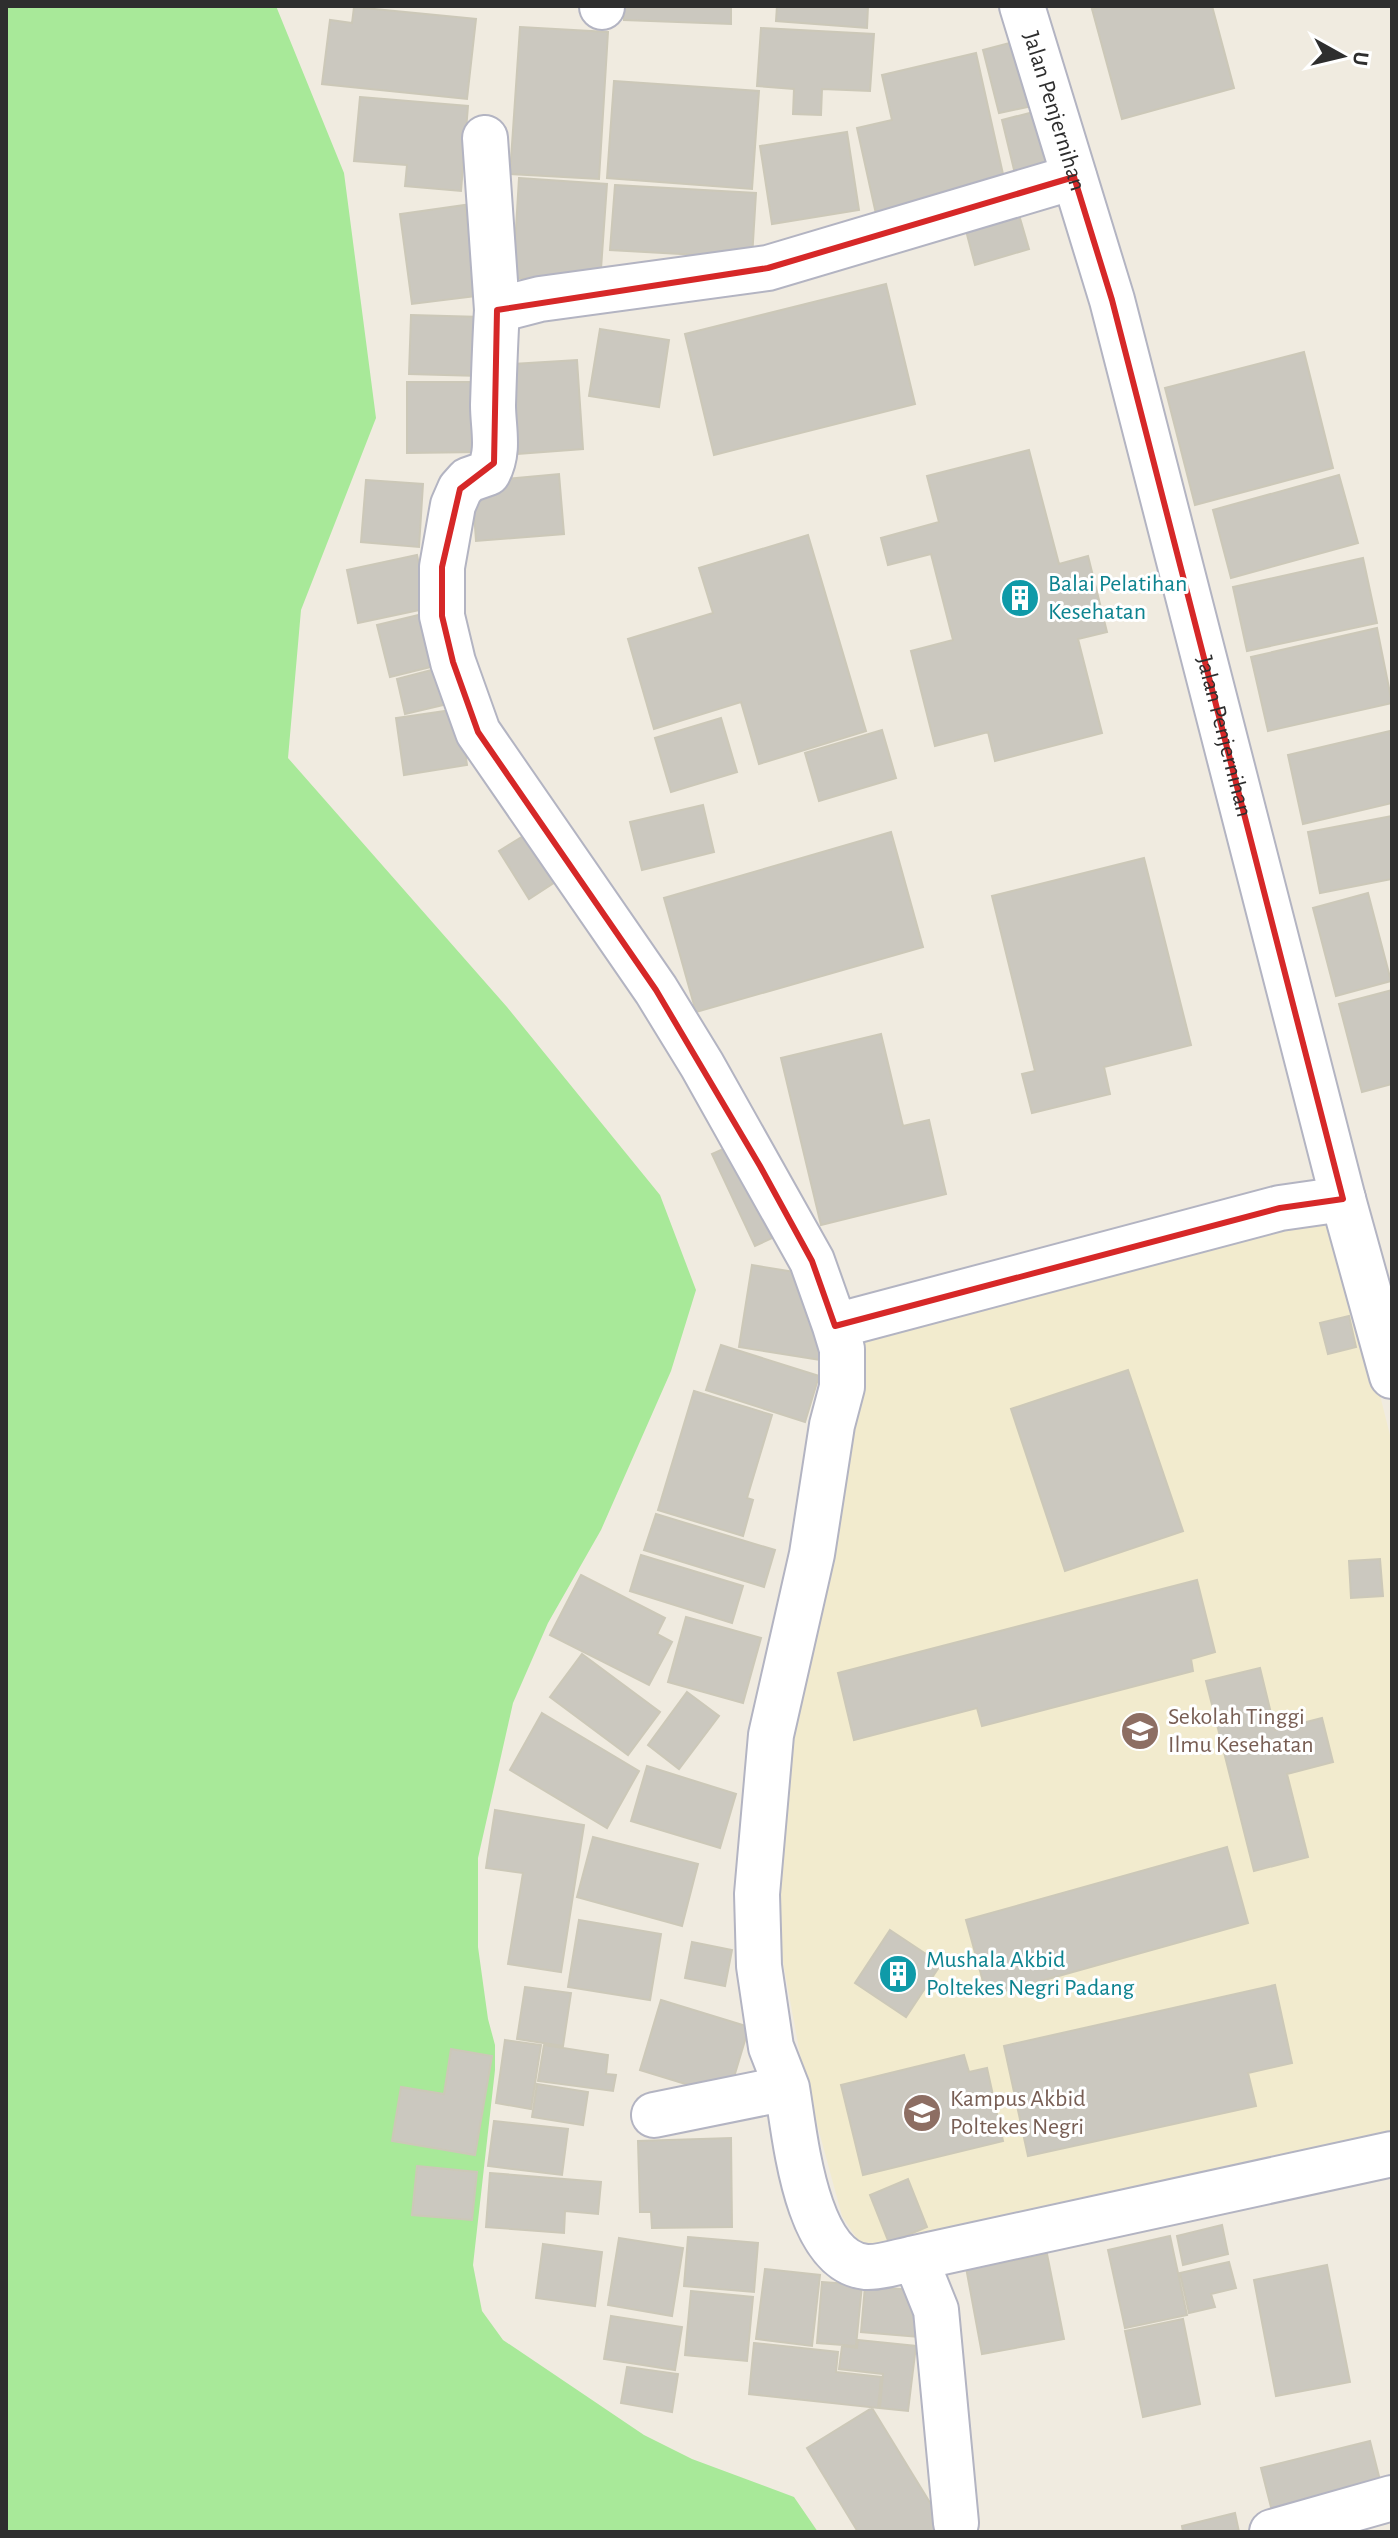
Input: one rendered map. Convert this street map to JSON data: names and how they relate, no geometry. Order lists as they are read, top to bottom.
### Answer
{
  "streets": {
    "street": ["Jalan Penjernihan"]
  },
  "places": {
    "building": ["Balai Pelatihan Kesehatan", "Mushala Akbid Poltekes Negri Padang"],
    "school or university": ["Sekolah Tinggi Ilmu Kesehatan", "Kampus Akbid Poltekes Negri"]
  },
  "north": "right"
}
